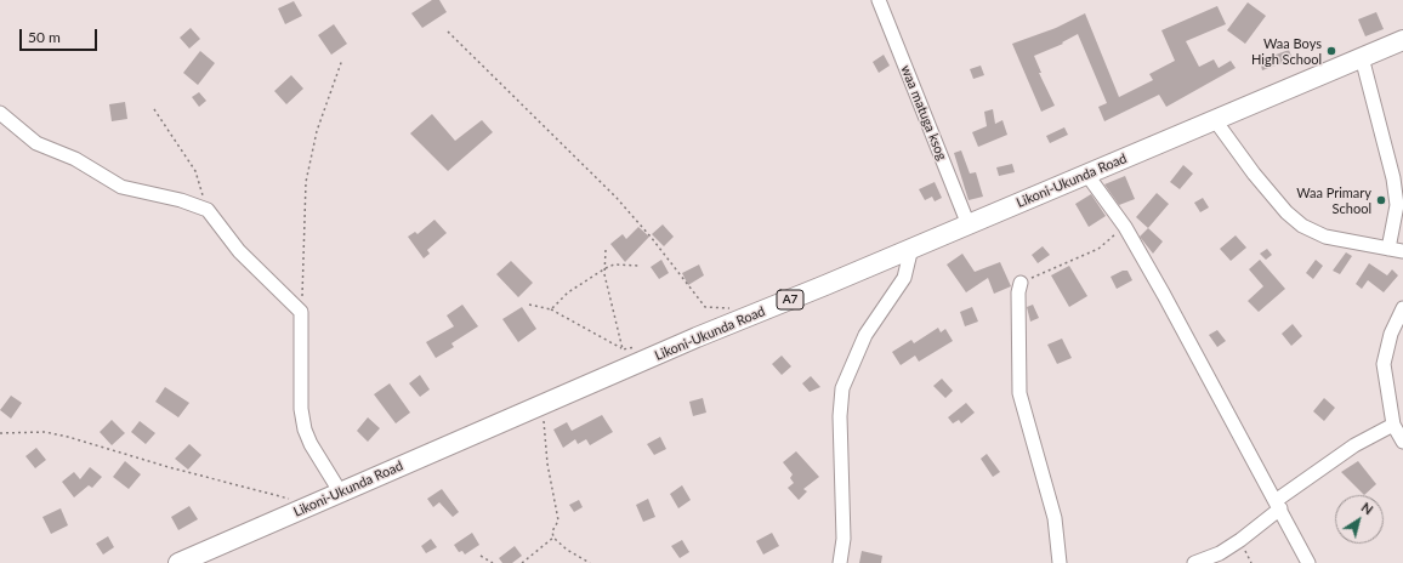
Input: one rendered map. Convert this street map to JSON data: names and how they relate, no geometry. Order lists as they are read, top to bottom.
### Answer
{
  "streets": {
    "highway": ["Likoni-Ukunda Road", "A7"],
    "street": ["waa matuga ksog"]
  },
  "crossings": [
    ["waa matuga ksog", "Likoni-Ukunda Road"]
  ],
  "places": ["Waa Boys High School", "Waa Primary School"],
  "scale_bar": "50 m",
  "north": "top right"
}
